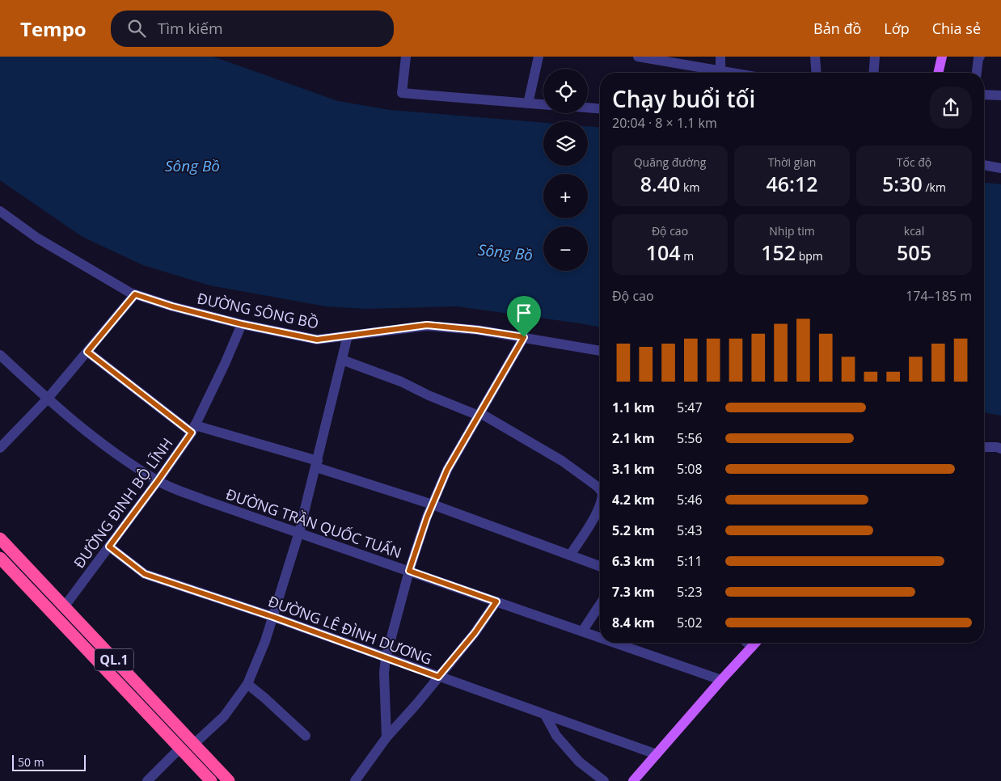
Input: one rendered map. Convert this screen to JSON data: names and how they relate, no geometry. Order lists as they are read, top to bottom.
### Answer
{
  "streets": {
    "highway": ["QL.1"],
    "street": [
      "ĐƯỜNG SÔNG BỒ",
      "ĐƯỜNG ĐINH BỘ LĨNH",
      "ĐƯỜNG TRẦN QUỐC TUẤN",
      "ĐƯỜNG LÊ ĐÌNH DƯƠNG"
    ]
  },
  "crossings": [
    ["ĐƯỜNG SÔNG BỒ", "ĐƯỜNG ĐINH BỘ LĨNH"],
    ["ĐƯỜNG ĐINH BỘ LĨNH", "ĐƯỜNG TRẦN QUỐC TUẤN"],
    ["ĐƯỜNG ĐINH BỘ LĨNH", "ĐƯỜNG LÊ ĐÌNH DƯƠNG"],
    ["ĐƯỜNG ĐINH BỘ LĨNH", "QL.1"]
  ],
  "water": ["Sông Bồ"],
  "scale_bar": "50 m",
  "page": {
    "header": "Tempo",
    "search": "Tìm kiếm",
    "nav": ["Bản đồ", "Lớp", "Chia sẻ"],
    "map_buttons": ["+", "−"],
    "heading": ["Chạy buổi tối", "20:04 · 8 × 1.1 km"],
    "stats": [
      ["Quãng đường", "8.40 km"],
      ["Thời gian", "46:12"],
      ["Tốc độ", "5:30 /km"],
      ["Độ cao", "104 m"],
      ["Nhịp tim", "152 bpm"],
      ["kcal", "505"]
    ],
    "chart": ["Độ cao", "174–185 m"],
    "list": [
      {
        "name": "1.1 km",
        "note": "5:47"
      },
      {
        "name": "2.1 km",
        "note": "5:56"
      },
      {
        "name": "3.1 km",
        "note": "5:08"
      },
      {
        "name": "4.2 km",
        "note": "5:46"
      },
      {
        "name": "5.2 km",
        "note": "5:43"
      },
      {
        "name": "6.3 km",
        "note": "5:11"
      },
      {
        "name": "7.3 km",
        "note": "5:23"
      },
      {
        "name": "8.4 km",
        "note": "5:02"
      }
    ],
    "scale": "50 m"
  }
}
